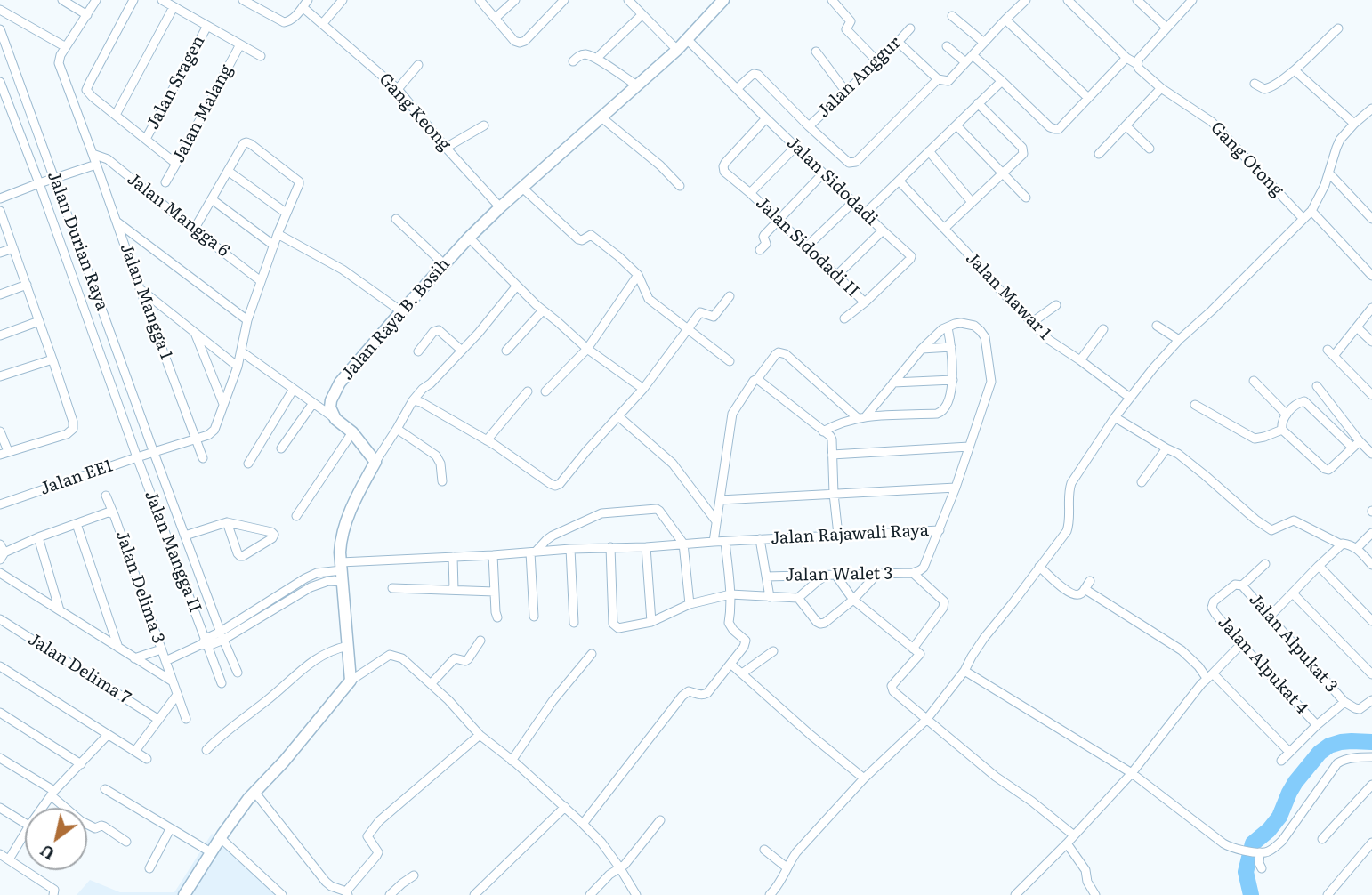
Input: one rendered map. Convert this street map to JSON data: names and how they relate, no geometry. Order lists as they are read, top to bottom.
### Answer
{
  "streets": {
    "main road": ["Jalan Raya B. Bosih"],
    "street": [
      "Jalan Anggur",
      "Jalan Sragen",
      "Gang Keong",
      "Jalan Malang",
      "Gang Otong",
      "Jalan Sidodadi",
      "Jalan Mangga 6",
      "Jalan Durian Raya",
      "Jalan Sidodadi II",
      "Jalan Mawar 1",
      "Jalan Mangga 1",
      "Jalan EE1",
      "Jalan Rajawali Raya",
      "Jalan Mangga II",
      "Jalan Walet 3",
      "Jalan Delima 3",
      "Jalan Alpukat 3",
      "Jalan Alpukat 4",
      "Jalan Delima 7"
    ]
  },
  "crossings": [
    ["Gang Keong", "Jalan Raya B. Bosih"],
    ["Jalan Sidodadi", "Jalan Sidodadi II"],
    ["Jalan Sidodadi", "Jalan Raya B. Bosih"],
    ["Jalan Mangga 6", "Jalan Mangga 1"],
    ["Jalan Durian Raya", "Jalan EE1"],
    ["Jalan Durian Raya", "Jalan Mangga II"],
    ["Jalan Mangga 1", "Jalan EE1"],
    ["Jalan EE1", "Jalan Mangga II"],
    ["Jalan Rajawali Raya", "Jalan Mangga II"],
    ["Jalan Rajawali Raya", "Jalan Delima 3"],
    ["Jalan Alpukat 3", "Jalan Alpukat 4"]
  ],
  "north": "bottom left"
}
